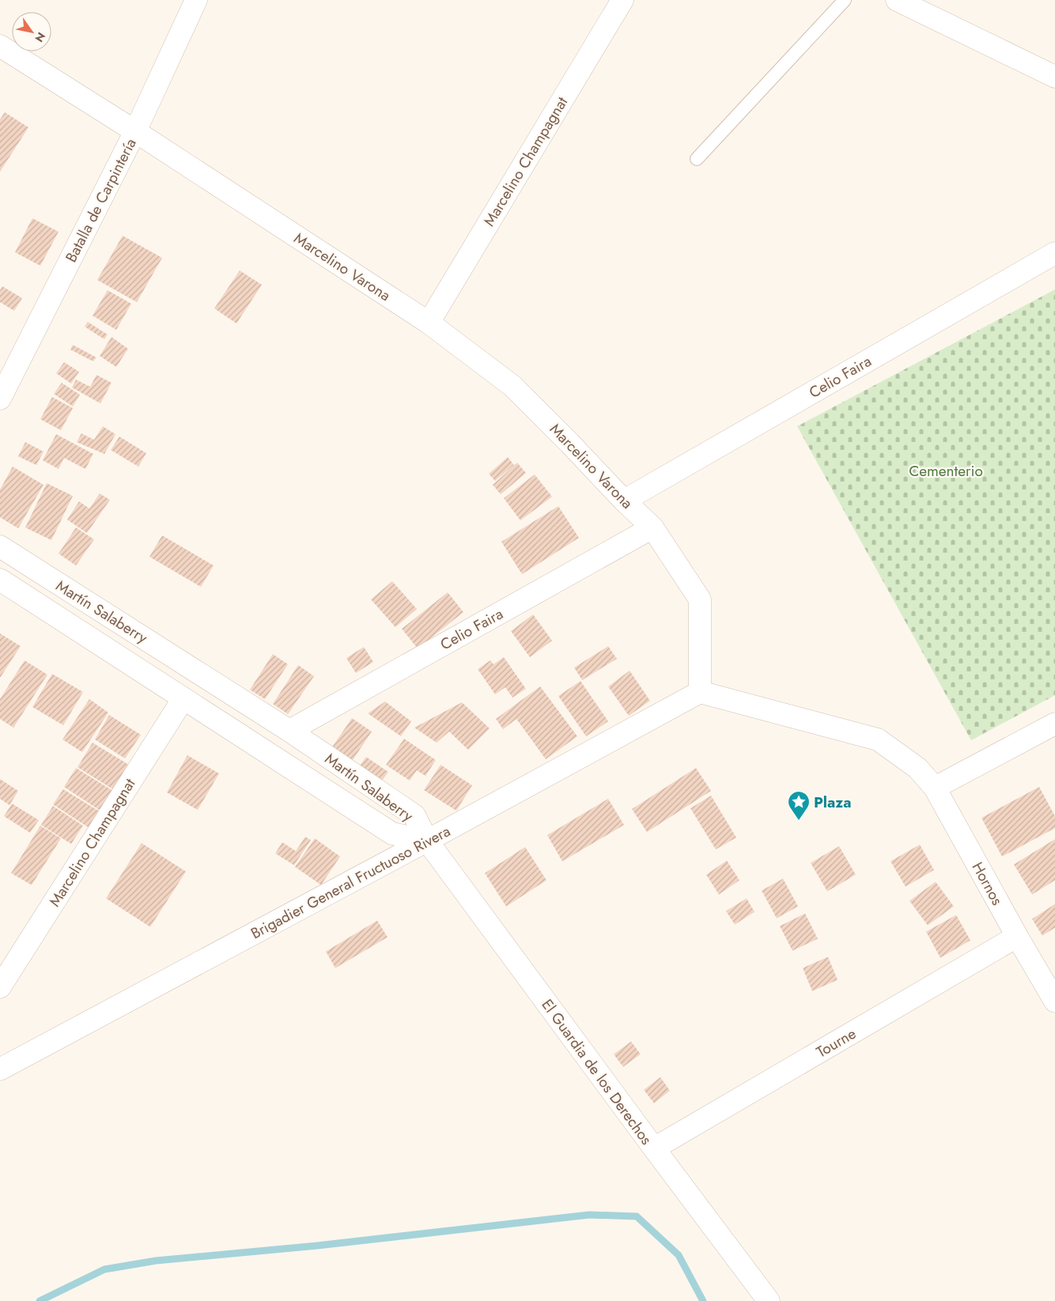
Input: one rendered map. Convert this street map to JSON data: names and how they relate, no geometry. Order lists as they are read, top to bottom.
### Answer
{
  "streets": {
    "street": [
      "Marcelino Champagnat",
      "Batalla de Carpintería",
      "Marcelino Varona",
      "Celio Faira",
      "Martín Salaberry",
      "Brigadier General Fructuoso Rivera",
      "Hornos",
      "Tourne",
      "El Guardia de los Derechos"
    ]
  },
  "crossings": [
    ["Marcelino Champagnat", "Marcelino Varona"],
    ["Marcelino Champagnat", "Martín Salaberry"],
    ["Batalla de Carpintería", "Marcelino Varona"],
    ["Marcelino Varona", "Celio Faira"],
    ["Marcelino Varona", "Brigadier General Fructuoso Rivera"],
    ["Marcelino Varona", "Hornos"],
    ["Celio Faira", "Martín Salaberry"],
    ["Martín Salaberry", "Brigadier General Fructuoso Rivera"],
    ["Martín Salaberry", "El Guardia de los Derechos"],
    ["Brigadier General Fructuoso Rivera", "Hornos"],
    ["Brigadier General Fructuoso Rivera", "El Guardia de los Derechos"],
    ["Hornos", "Tourne"],
    ["Tourne", "El Guardia de los Derechos"]
  ],
  "parks": ["Cementerio"],
  "places": {
    "place": ["Plaza"]
  },
  "north": "bottom right"
}
